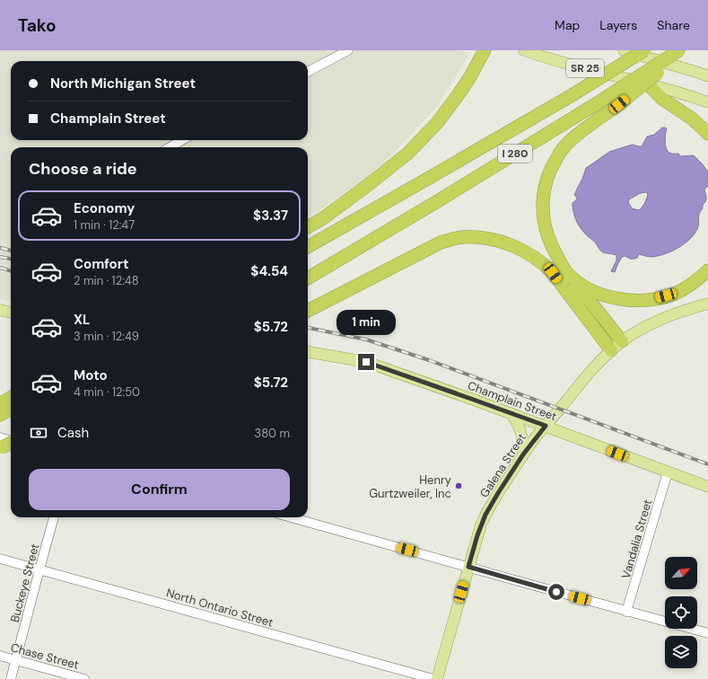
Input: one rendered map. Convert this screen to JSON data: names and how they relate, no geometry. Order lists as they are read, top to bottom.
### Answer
{
  "streets": {
    "highway": ["I 280"],
    "main road": ["SR 25", "Champlain Street", "Galena Street"],
    "street": [
      "Vandalia Street",
      "Buckeye Street",
      "North Ontario Street",
      "Chase Street"
    ]
  },
  "crossings": [
    ["Champlain Street", "Galena Street"],
    ["Champlain Street", "Vandalia Street"],
    ["Buckeye Street", "North Ontario Street"],
    ["Buckeye Street", "Chase Street"]
  ],
  "places": ["Henry Gurtzweiler, Inc"],
  "north": "top right",
  "page": {
    "header": "Tako",
    "nav": ["Map", "Layers", "Share"],
    "banner": ["North Michigan Street", "Champlain Street"],
    "heading": "Choose a ride",
    "list": [
      {
        "name": "Economy",
        "note": "1 min · 12:47",
        "value": "$3.37"
      },
      {
        "name": "Comfort",
        "note": "2 min · 12:48",
        "value": "$4.54"
      },
      {
        "name": "XL",
        "note": "3 min · 12:49",
        "value": "$5.72"
      },
      {
        "name": "Moto",
        "note": "4 min · 12:50",
        "value": "$5.72"
      }
    ],
    "bubble": "1 min",
    "pay": ["Cash", "380 m"],
    "buttons": "Confirm"
  }
}
